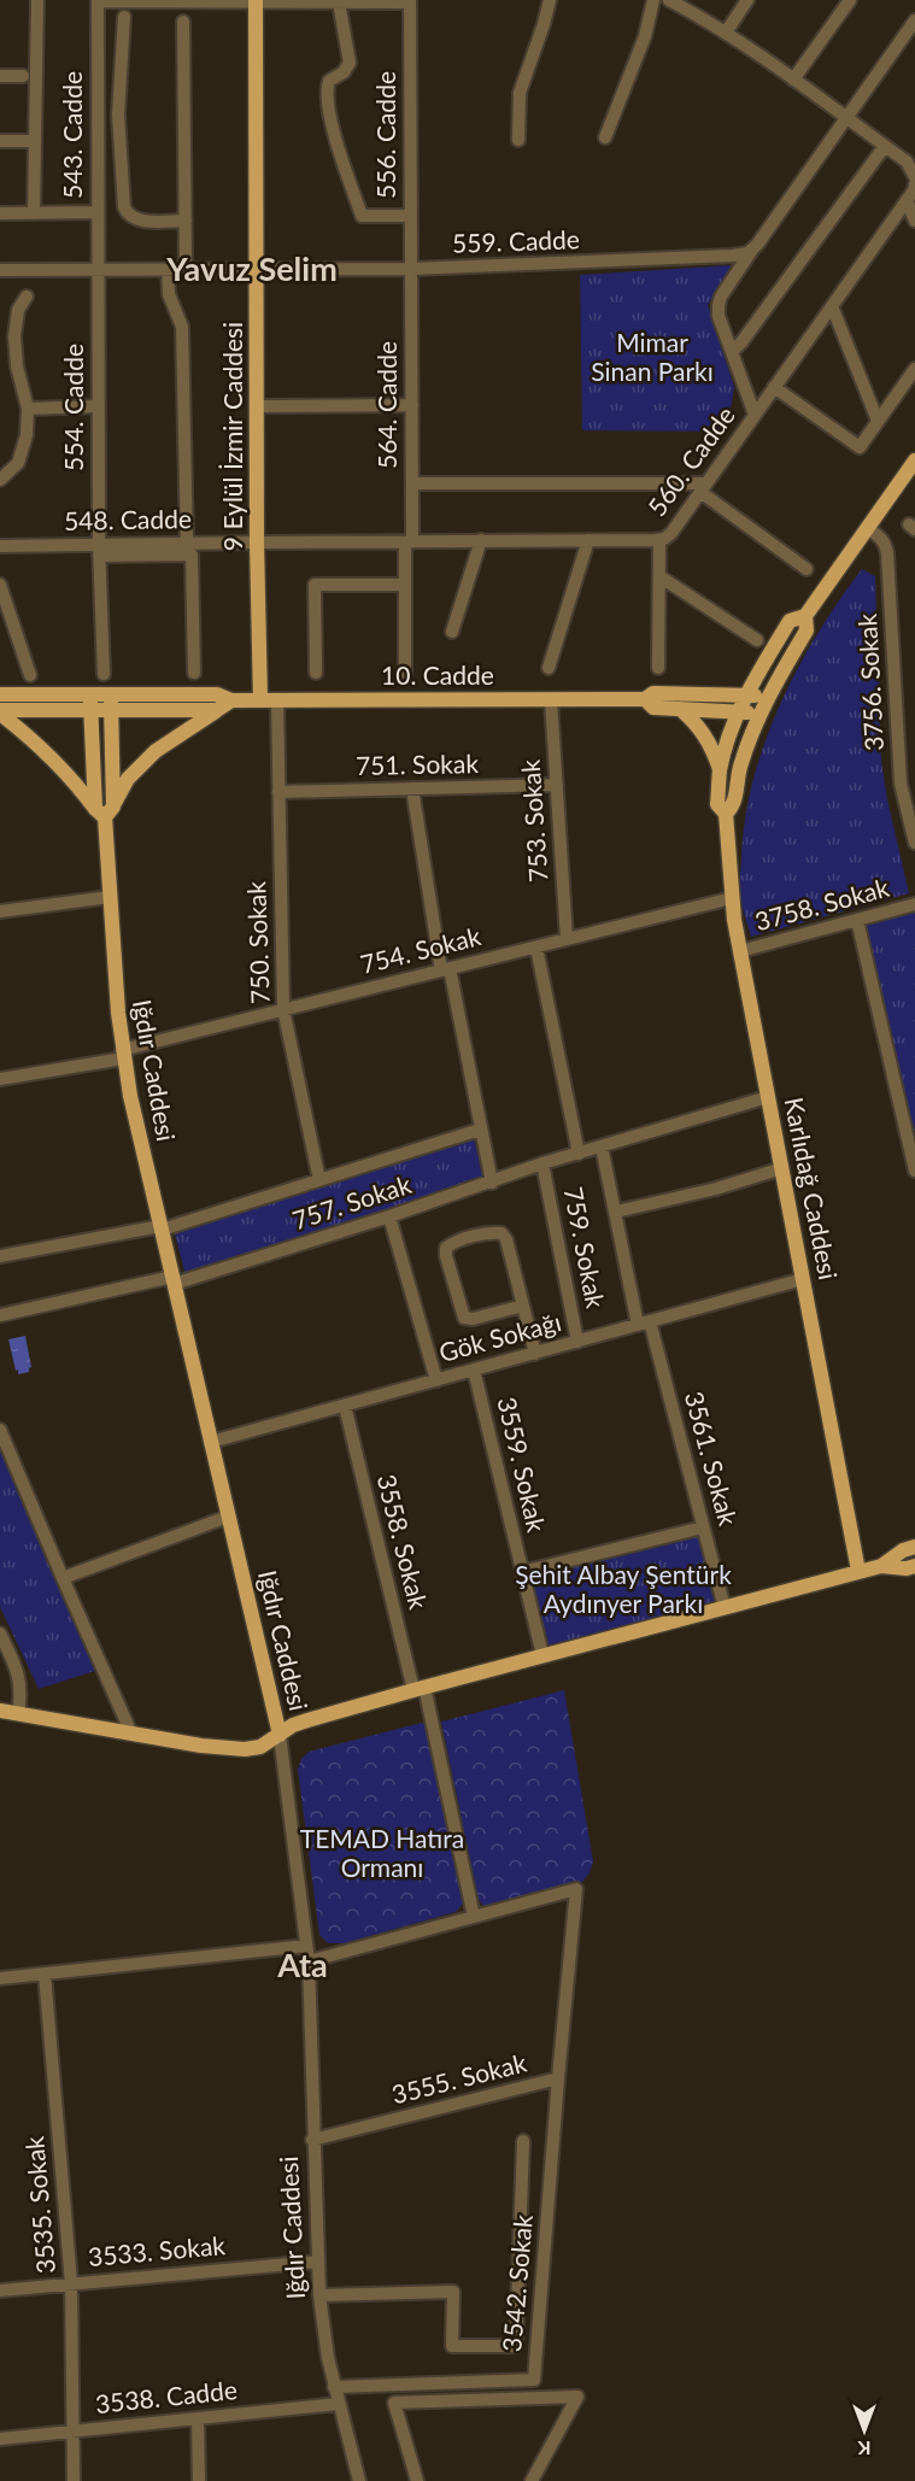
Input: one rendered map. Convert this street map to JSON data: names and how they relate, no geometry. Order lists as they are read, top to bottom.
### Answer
{
  "streets": {
    "main road": [
      "9 Eylül İzmir Caddesi",
      "10. Cadde",
      "Iğdır Caddesi",
      "Karlıdağ Caddesi"
    ],
    "street": [
      "543. Cadde",
      "556. Cadde",
      "559. Cadde",
      "564. Cadde",
      "554. Cadde",
      "560. Cadde",
      "548. Cadde",
      "3756. Sokak",
      "751. Sokak",
      "753. Sokak",
      "3758. Sokak",
      "750. Sokak",
      "754. Sokak",
      "757. Sokak",
      "759. Sokak",
      "Gök Sokağı",
      "3561. Sokak",
      "3559. Sokak",
      "3558. Sokak",
      "3555. Sokak",
      "3535. Sokak",
      "3533. Sokak",
      "3542. Sokak",
      "3538. Cadde"
    ]
  },
  "crossings": [
    ["543. Cadde", "559. Cadde"],
    ["543. Cadde", "554. Cadde"],
    ["556. Cadde", "559. Cadde"],
    ["556. Cadde", "564. Cadde"],
    ["559. Cadde", "564. Cadde"],
    ["559. Cadde", "554. Cadde"],
    ["559. Cadde", "9 Eylül İzmir Caddesi"],
    ["564. Cadde", "560. Cadde"],
    ["554. Cadde", "548. Cadde"],
    ["9 Eylül İzmir Caddesi", "560. Cadde"],
    ["9 Eylül İzmir Caddesi", "548. Cadde"],
    ["9 Eylül İzmir Caddesi", "10. Cadde"],
    ["560. Cadde", "548. Cadde"],
    ["10. Cadde", "753. Sokak"],
    ["10. Cadde", "750. Sokak"],
    ["10. Cadde", "Iğdır Caddesi"],
    ["10. Cadde", "Karlıdağ Caddesi"],
    ["3756. Sokak", "Karlıdağ Caddesi"],
    ["751. Sokak", "753. Sokak"],
    ["751. Sokak", "750. Sokak"],
    ["753. Sokak", "754. Sokak"],
    ["3758. Sokak", "Karlıdağ Caddesi"],
    ["750. Sokak", "754. Sokak"],
    ["754. Sokak", "Iğdır Caddesi"],
    ["754. Sokak", "Karlıdağ Caddesi"],
    ["Iğdır Caddesi", "757. Sokak"],
    ["Iğdır Caddesi", "Gök Sokağı"],
    ["Iğdır Caddesi", "3555. Sokak"],
    ["Iğdır Caddesi", "3533. Sokak"],
    ["Iğdır Caddesi", "3542. Sokak"],
    ["Iğdır Caddesi", "3538. Cadde"],
    ["Karlıdağ Caddesi", "757. Sokak"],
    ["Karlıdağ Caddesi", "Gök Sokağı"],
    ["757. Sokak", "759. Sokak"],
    ["757. Sokak", "3561. Sokak"],
    ["759. Sokak", "Gök Sokağı"],
    ["Gök Sokağı", "3561. Sokak"],
    ["Gök Sokağı", "3559. Sokak"],
    ["Gök Sokağı", "3558. Sokak"],
    ["3558. Sokak", "3555. Sokak"],
    ["3555. Sokak", "3542. Sokak"],
    ["3535. Sokak", "3533. Sokak"],
    ["3535. Sokak", "3538. Cadde"]
  ],
  "districts": ["Yavuz Selim", "Ata"],
  "parks": ["Mimar Sinan Parkı", "Şehit Albay Şentürk Aydınyer Parkı", "TEMAD Hatıra Ormanı"],
  "north": "bottom"
}
